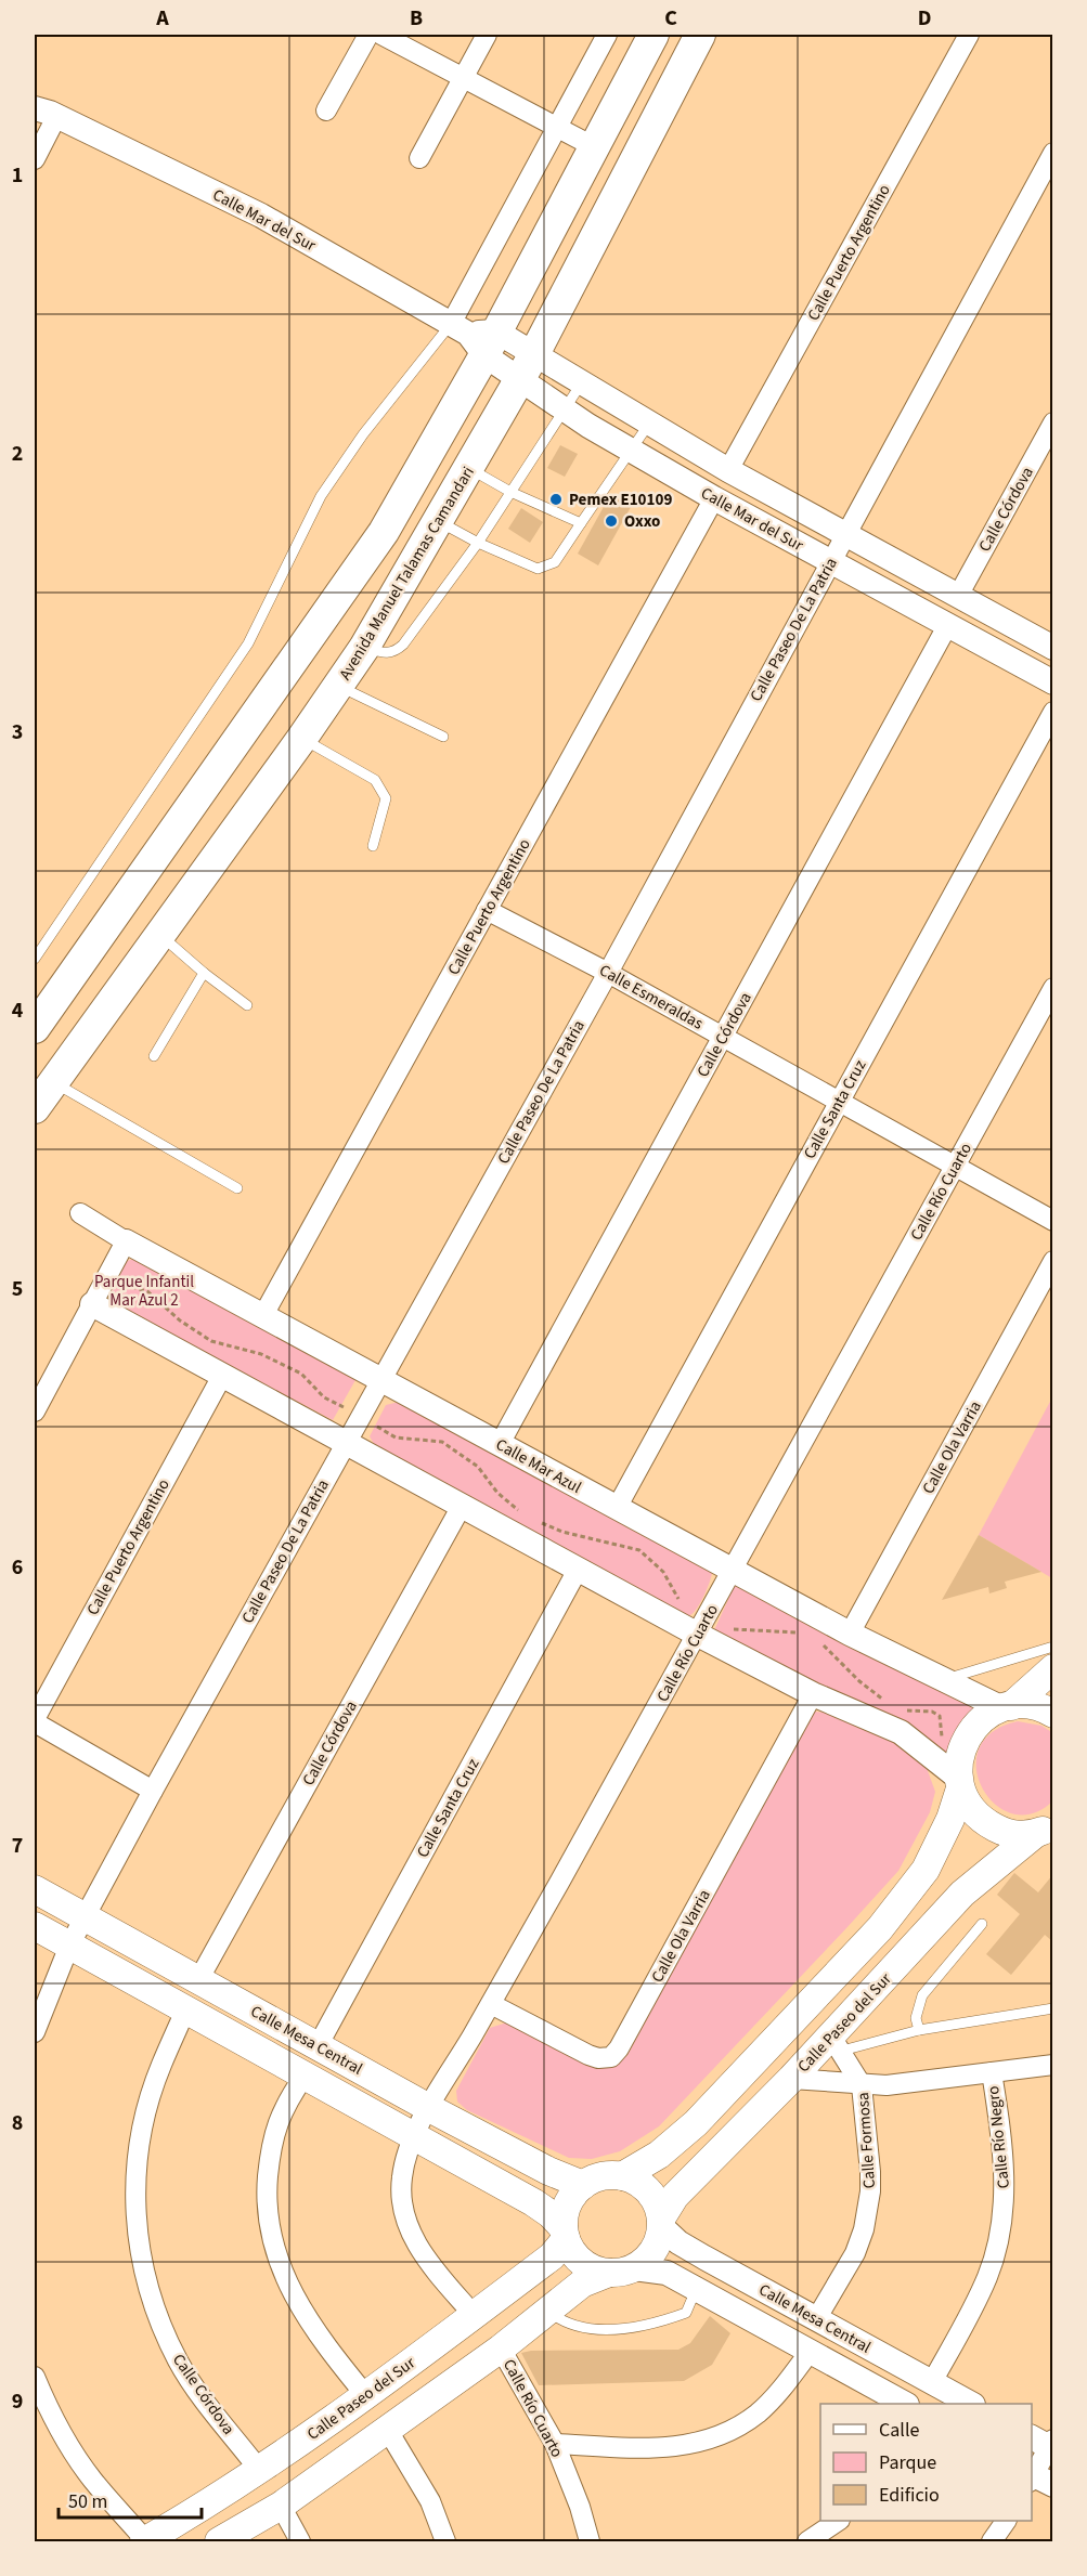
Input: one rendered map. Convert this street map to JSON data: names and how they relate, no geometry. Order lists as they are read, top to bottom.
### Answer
{
  "streets": {
    "main road": ["Avenida Manuel Talamas Camandari", "Calle Paseo del Sur", "Calle Mesa Central"],
    "street": [
      "Calle Mar del Sur",
      "Calle Puerto Argentino",
      "Calle Córdova",
      "Calle Paseo De La Patria",
      "Calle Esmeraldas",
      "Calle Santa Cruz",
      "Calle Río Cuarto",
      "Calle Ola Varria",
      "Calle Mar Azul",
      "Calle Río Negro",
      "Calle Formosa"
    ]
  },
  "crossings": [
    ["Calle Mar del Sur", "Calle Puerto Argentino"],
    ["Calle Mar del Sur", "Calle Córdova"],
    ["Calle Mar del Sur", "Avenida Manuel Talamas Camandari"],
    ["Calle Mar del Sur", "Calle Paseo De La Patria"],
    ["Calle Puerto Argentino", "Calle Esmeraldas"],
    ["Calle Puerto Argentino", "Calle Mar Azul"],
    ["Calle Córdova", "Calle Esmeraldas"],
    ["Calle Córdova", "Calle Mar Azul"],
    ["Calle Córdova", "Calle Paseo del Sur"],
    ["Calle Córdova", "Calle Mesa Central"],
    ["Calle Paseo De La Patria", "Calle Esmeraldas"],
    ["Calle Paseo De La Patria", "Calle Mar Azul"],
    ["Calle Paseo De La Patria", "Calle Mesa Central"],
    ["Calle Esmeraldas", "Calle Santa Cruz"],
    ["Calle Esmeraldas", "Calle Río Cuarto"],
    ["Calle Santa Cruz", "Calle Mar Azul"],
    ["Calle Santa Cruz", "Calle Mesa Central"],
    ["Calle Río Cuarto", "Calle Ola Varria"],
    ["Calle Río Cuarto", "Calle Mar Azul"],
    ["Calle Río Cuarto", "Calle Paseo del Sur"],
    ["Calle Río Cuarto", "Calle Mesa Central"],
    ["Calle Ola Varria", "Calle Mar Azul"],
    ["Calle Paseo del Sur", "Calle Mesa Central"],
    ["Calle Paseo del Sur", "Calle Formosa"],
    ["Calle Mesa Central", "Calle Río Negro"],
    ["Calle Mesa Central", "Calle Formosa"]
  ],
  "parks": ["Parque Infantil Mar Azul 2"],
  "places": ["Pemex E10109", "Oxxo"],
  "legend": ["Calle", "Parque", "Edificio"],
  "scale_bar": "50 m",
  "grid": {
    "columns": [
      "A",
      "B",
      "C",
      "D"
    ],
    "rows": [
      "1",
      "2",
      "3",
      "4",
      "5",
      "6",
      "7",
      "8",
      "9"
    ]
  }
}
